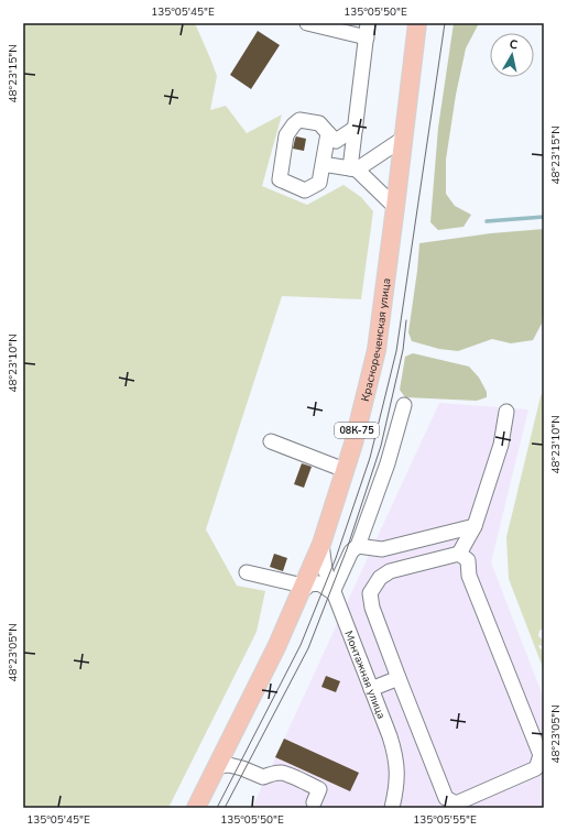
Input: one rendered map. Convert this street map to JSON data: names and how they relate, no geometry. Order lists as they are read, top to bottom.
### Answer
{
  "streets": {
    "main road": ["Краснореченская улица", "08К-75"],
    "street": ["Монтажная улица"]
  },
  "crossings": [
    ["Краснореченская улица", "Монтажная улица"]
  ],
  "north": "top",
  "coordinates": [
    "135°05'45\"E",
    "135°05'50\"E",
    "48°23'15\"N",
    "48°23'10\"N",
    "48°23'05\"N",
    "135°05'55\"E"
  ]
}
